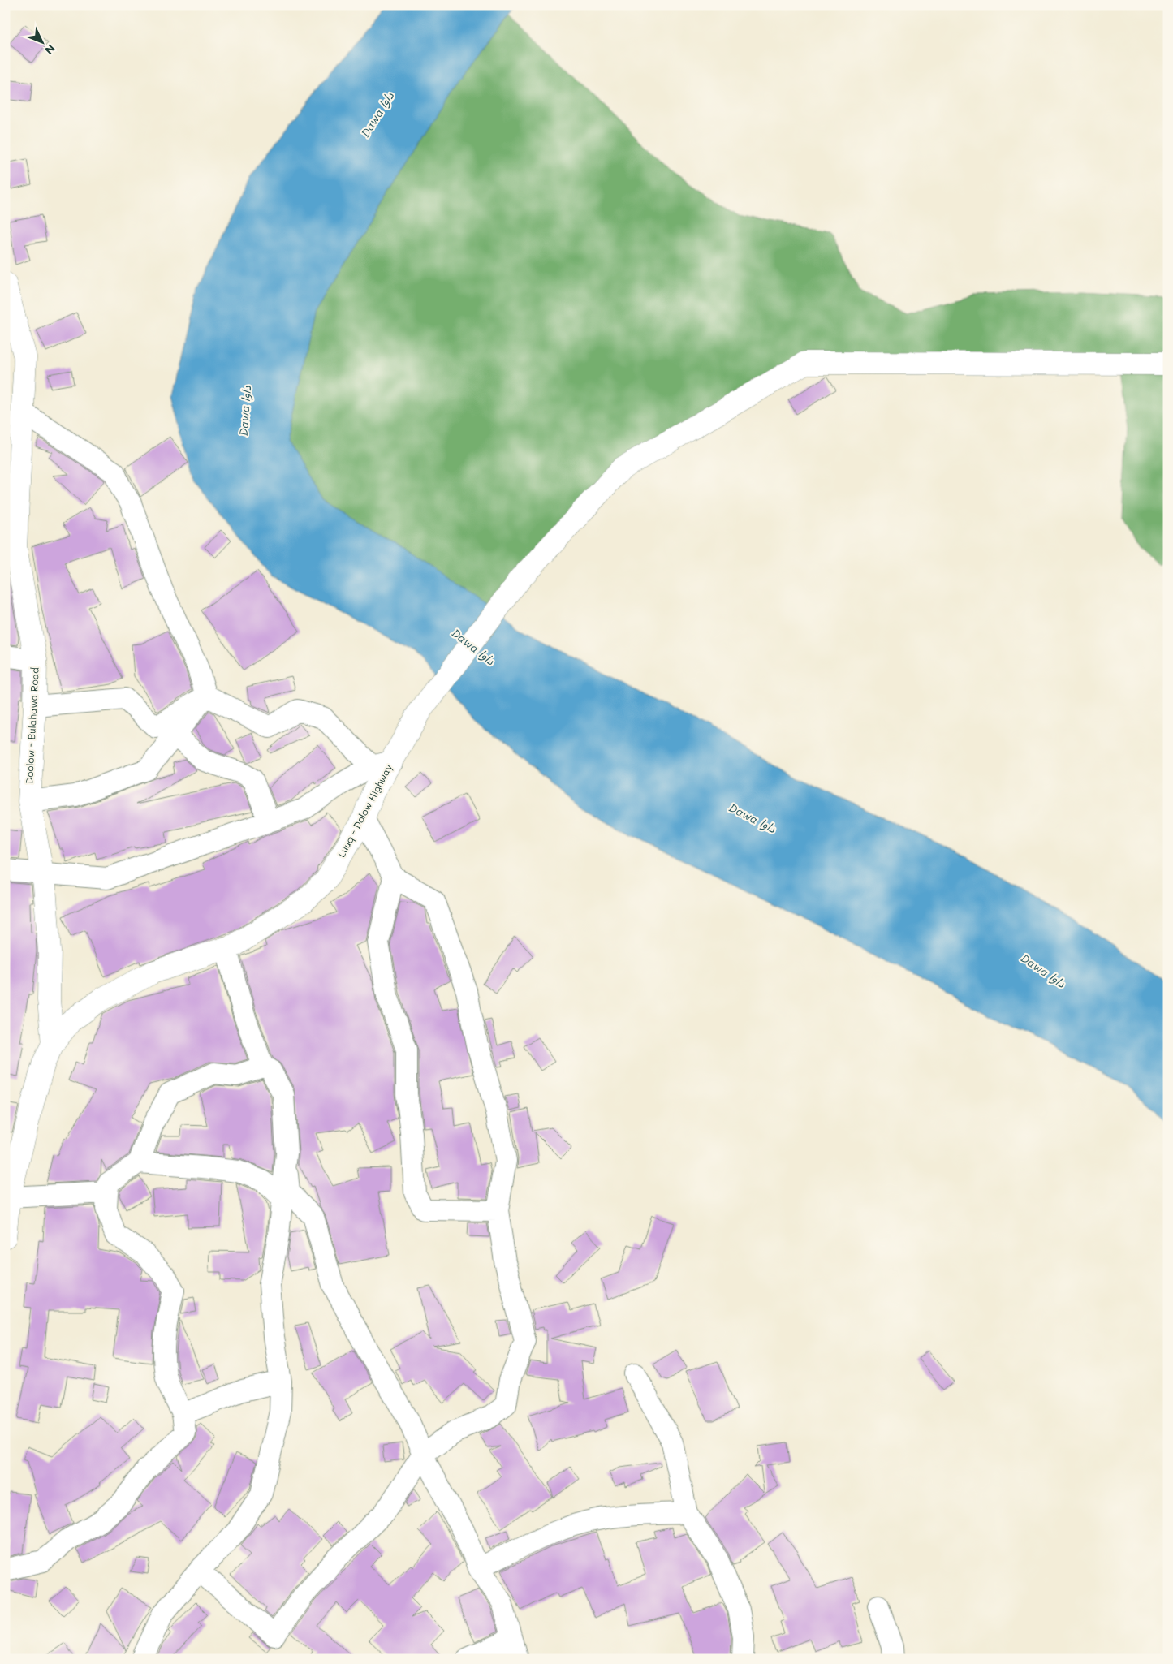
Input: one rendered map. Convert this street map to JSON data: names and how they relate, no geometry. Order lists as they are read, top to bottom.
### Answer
{
  "streets": {
    "main road": ["Doolow - Bulahawa Road", "Luuq - Dolow Highway"]
  },
  "crossings": [
    ["Doolow - Bulahawa Road", "Luuq - Dolow Highway"]
  ],
  "water": ["Dawa داوا"],
  "north": "bottom right"
}
